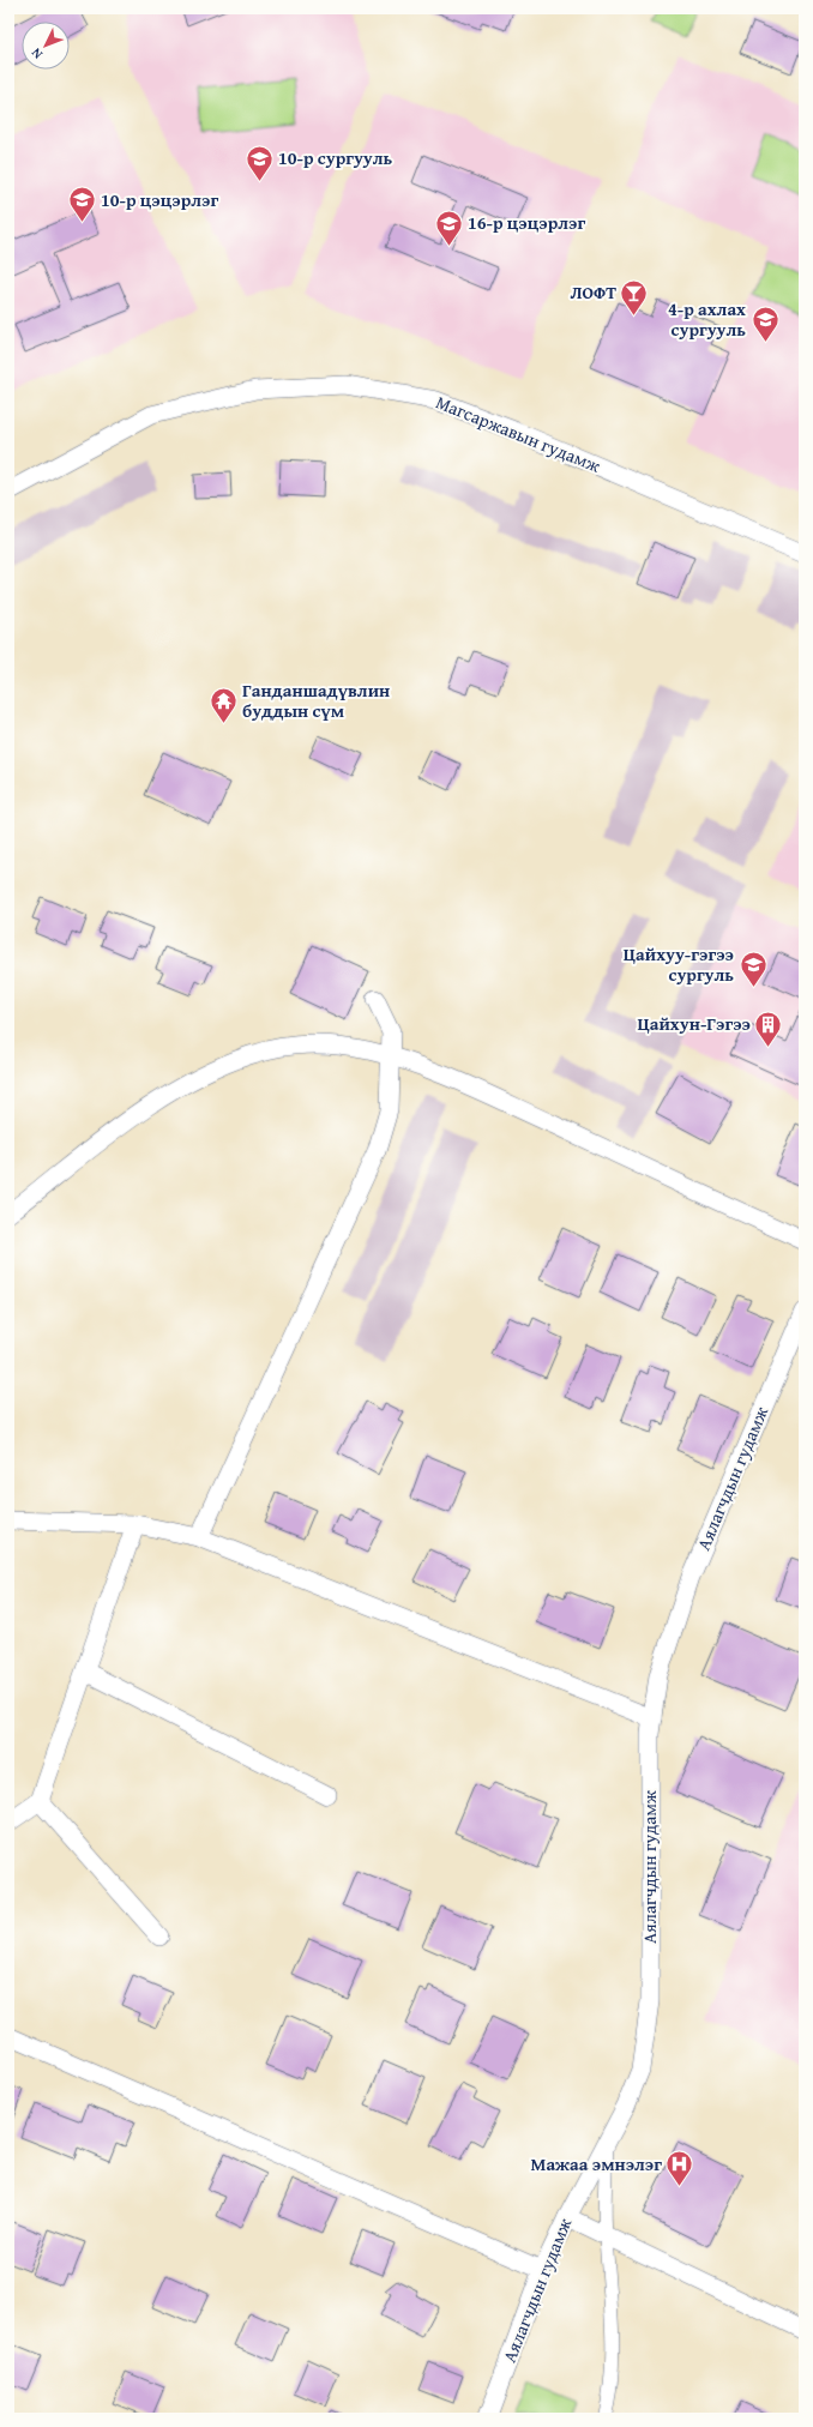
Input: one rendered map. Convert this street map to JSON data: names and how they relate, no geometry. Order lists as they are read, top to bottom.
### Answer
{
  "streets": {
    "street": ["Магсаржавын гудамж", "Аялагчдын гудамж"]
  },
  "places": {
    "school or university": [
      "10-р сургууль",
      "10-р цэцэрлэг",
      "16-р цэцэрлэг",
      "4-р ахлах сургууль",
      "Цайхуу-гэгээ сургуль"
    ],
    "bar": ["ЛОФТ"],
    "temple": ["Ганданшадүвлин буддын сүм"],
    "building": ["Цайхун-Гэгээ"],
    "hospital": ["Maжаа эмнэлэг"]
  },
  "north": "bottom left"
}
